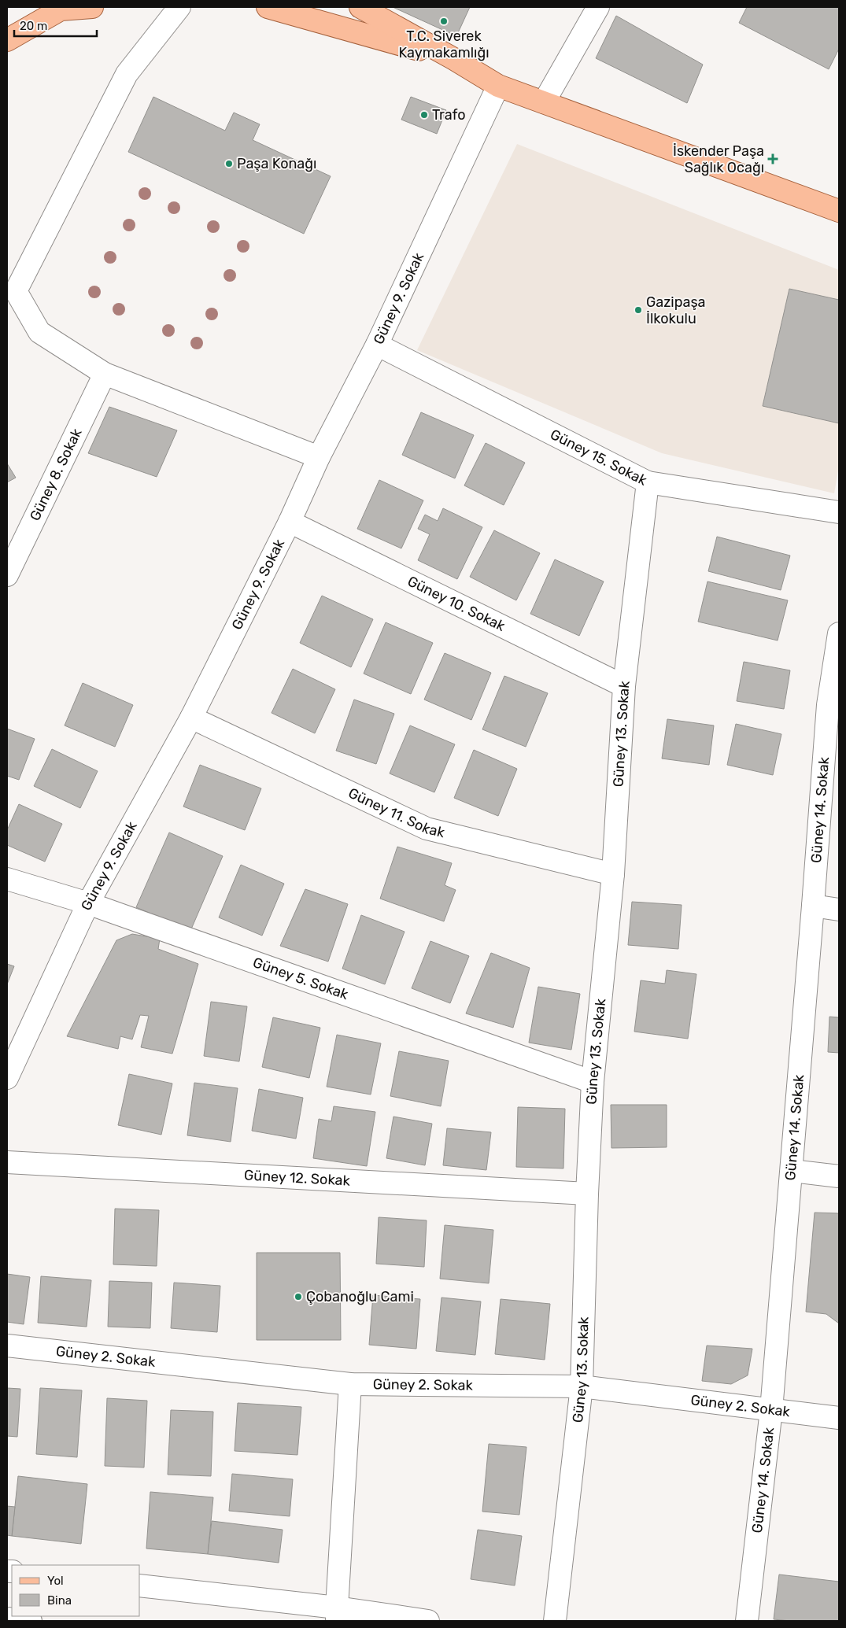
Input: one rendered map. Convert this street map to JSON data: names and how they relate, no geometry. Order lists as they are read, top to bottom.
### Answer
{
  "streets": {
    "street": [
      "Güney 9. Sokak",
      "Güney 15. Sokak",
      "Güney 8. Sokak",
      "Güney 10. Sokak",
      "Güney 13. Sokak",
      "Güney 14. Sokak",
      "Güney 11. Sokak",
      "Güney 5. Sokak",
      "Güney 12. Sokak",
      "Güney 2. Sokak"
    ]
  },
  "crossings": [
    ["Güney 9. Sokak", "Güney 15. Sokak"],
    ["Güney 9. Sokak", "Güney 10. Sokak"],
    ["Güney 9. Sokak", "Güney 11. Sokak"],
    ["Güney 9. Sokak", "Güney 5. Sokak"],
    ["Güney 15. Sokak", "Güney 13. Sokak"],
    ["Güney 10. Sokak", "Güney 13. Sokak"],
    ["Güney 13. Sokak", "Güney 11. Sokak"],
    ["Güney 13. Sokak", "Güney 5. Sokak"],
    ["Güney 13. Sokak", "Güney 12. Sokak"],
    ["Güney 13. Sokak", "Güney 2. Sokak"],
    ["Güney 14. Sokak", "Güney 2. Sokak"]
  ],
  "places": {
    "other": [
      "T.C. Siverek Kaymakamlığı",
      "Trafo",
      "Paşa Konağı",
      "Gazipaşa İlkokulu",
      "Çobanoğlu Cami"
    ],
    "health": ["İskender Paşa Sağlık Ocağı"]
  },
  "legend": ["Yol", "Bina"],
  "scale_bar": "20 m"
}
